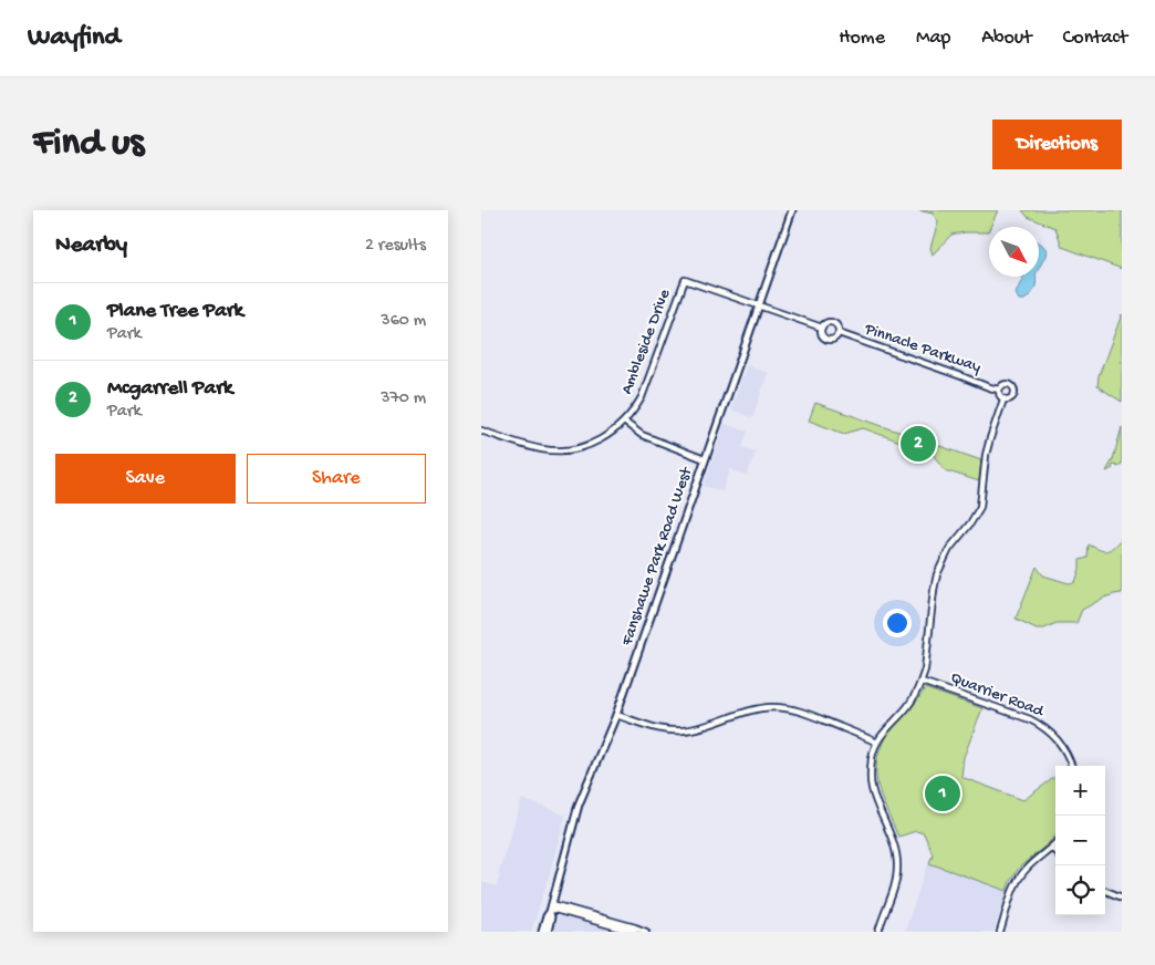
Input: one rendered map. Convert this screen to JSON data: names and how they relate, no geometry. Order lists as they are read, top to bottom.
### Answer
{
  "streets": {
    "main road": ["Fanshawe Park Road West"],
    "street": ["Ambleside Drive", "Pinnacle Parkway", "Quarrier Road"]
  },
  "crossings": [
    ["Ambleside Drive", "Fanshawe Park Road West"]
  ],
  "north": "bottom right",
  "page": {
    "header": "Wayfind",
    "nav": [
      "Home",
      "Map",
      "About",
      "Contact"
    ],
    "buttons": [
      "Directions",
      ["Save", "Share"]
    ],
    "title": "Find us",
    "heading": ["Nearby", "2 results"],
    "list": [
      {
        "mark": "1",
        "name": "Plane Tree Park",
        "note": "Park",
        "value": "360 m"
      },
      {
        "mark": "2",
        "name": "Mcgarrell Park",
        "note": "Park",
        "value": "370 m"
      }
    ],
    "pins": ["2", "1"],
    "map_buttons": ["+", "−"]
  }
}
